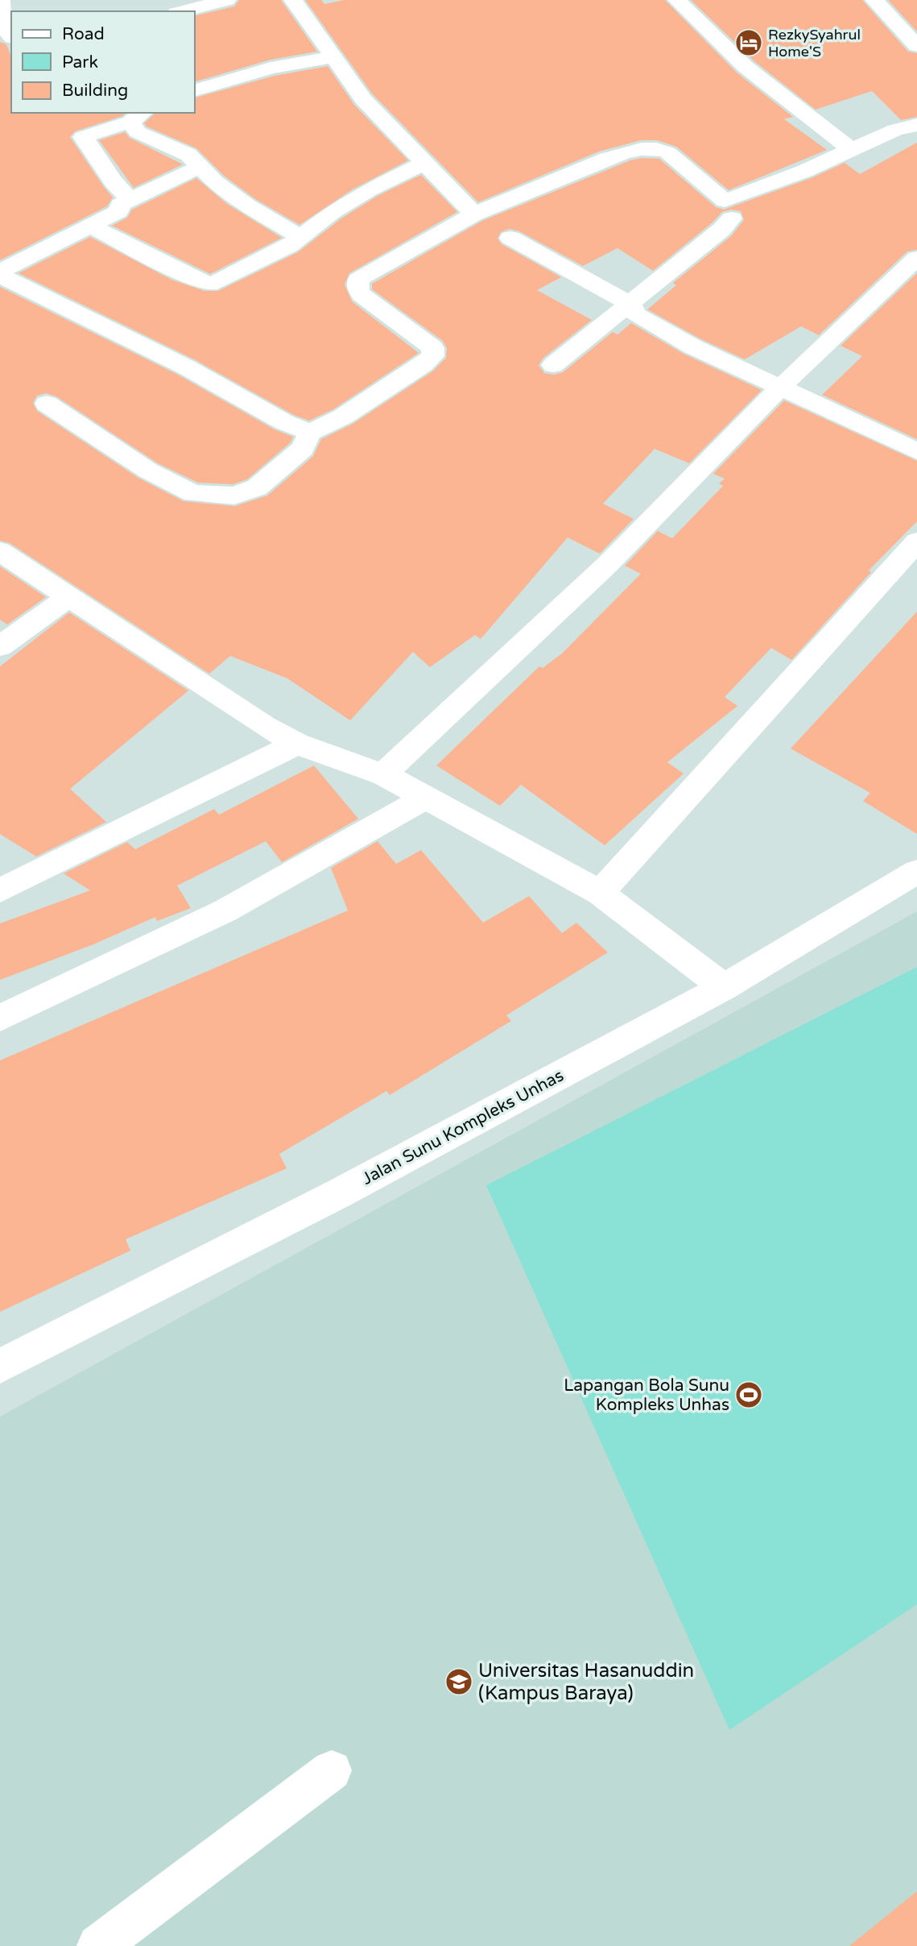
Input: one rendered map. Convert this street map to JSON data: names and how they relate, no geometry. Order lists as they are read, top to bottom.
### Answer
{
  "streets": {
    "street": ["Jalan Sunu Kompleks Unhas"]
  },
  "places": {
    "hotel": ["RezkySyahrul Home'S"],
    "sports": ["Lapangan Bola Sunu Kompleks Unhas"],
    "school or university": ["Universitas Hasanuddin (Kampus Baraya)"]
  },
  "legend": ["Road", "Park", "Building"]
}
